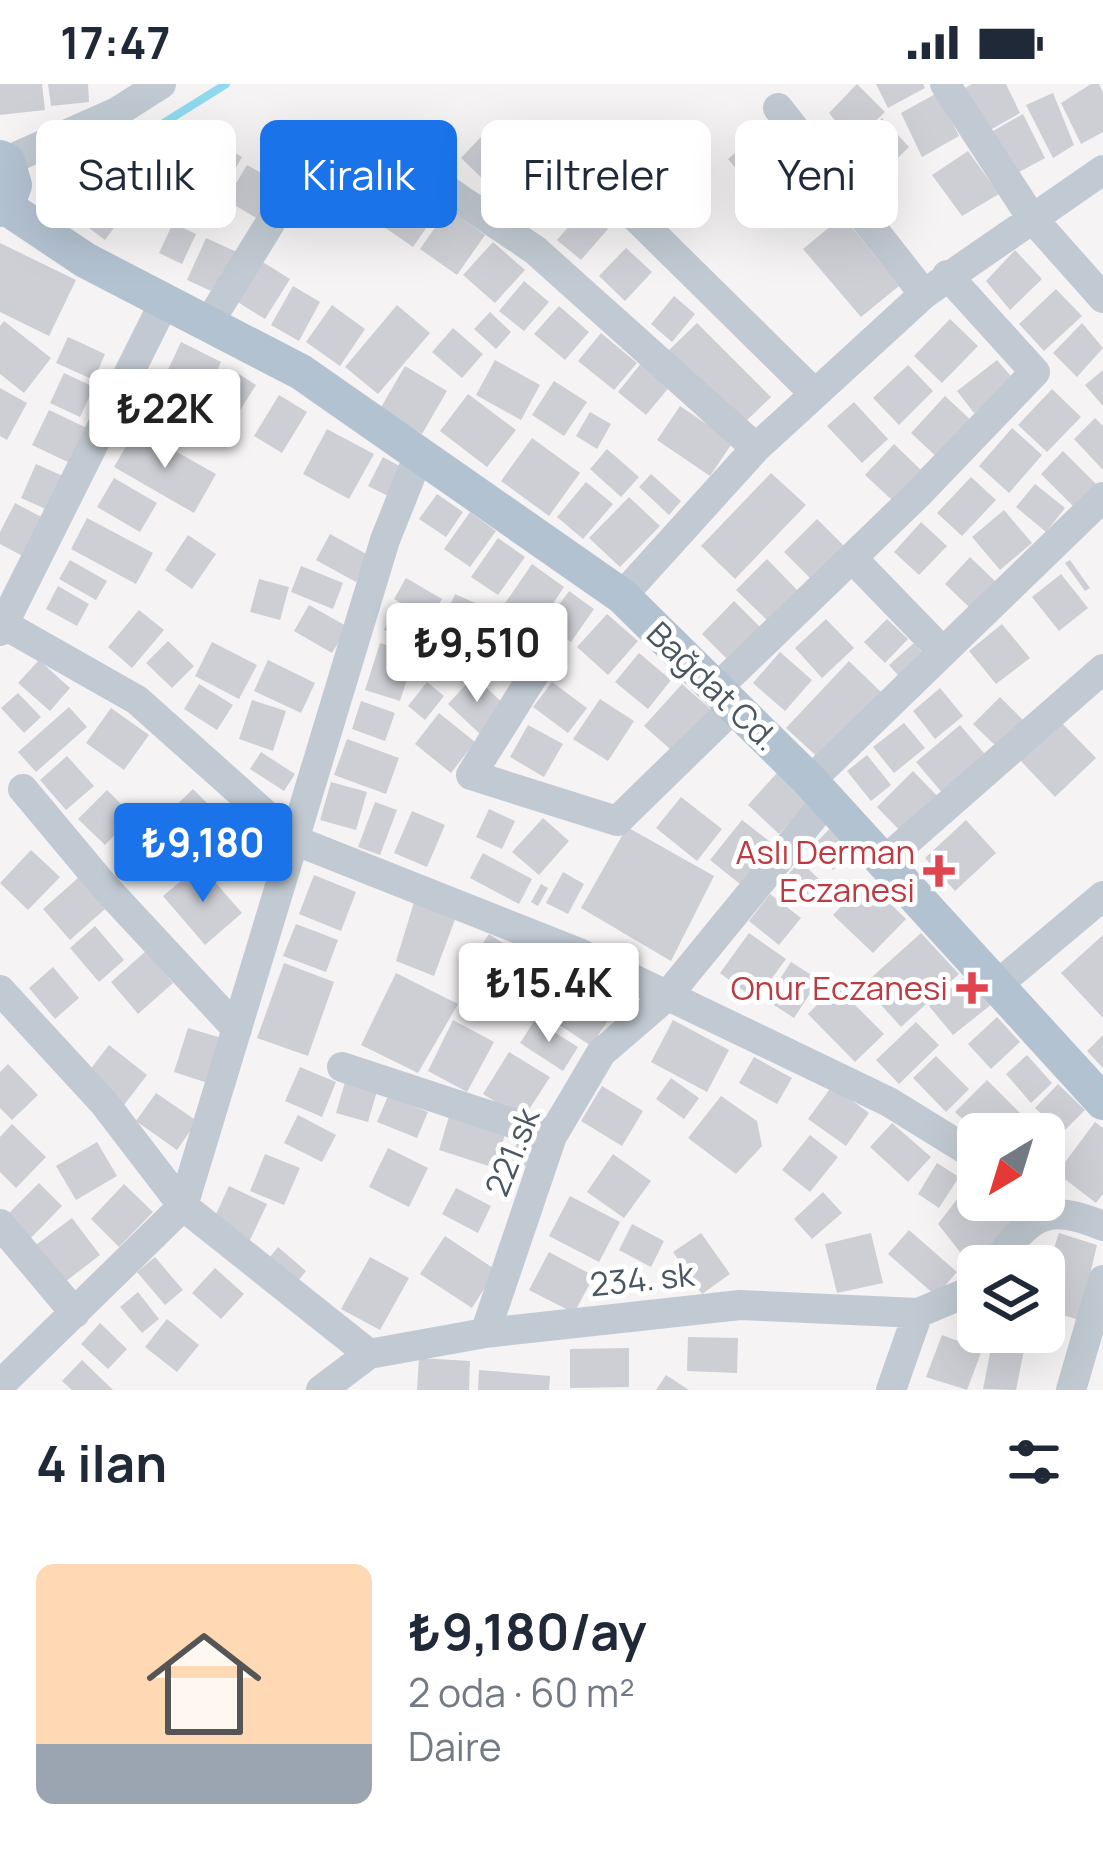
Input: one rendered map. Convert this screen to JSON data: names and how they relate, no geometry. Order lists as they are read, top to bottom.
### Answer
{
  "streets": {
    "main road": ["Bağdat Cd."],
    "street": ["221.sk", "234. sk"]
  },
  "crossings": [
    ["Bağdat Cd.", "221.sk"],
    ["221.sk", "234. sk"]
  ],
  "places": {
    "health": ["Aslı Derman Eczanesi", "Onur Eczanesi"]
  },
  "north": "bottom left",
  "page": {
    "status": "17:47",
    "chip": [
      "Satılık",
      "Kiralık",
      "Filtreler",
      "Yeni"
    ],
    "price": [
      "₺22K",
      "₺9,510",
      "₺9,180",
      "₺15.4K"
    ],
    "heading": "4 ilan",
    "list": [
      {
        "name": "₺9,180/ay",
        "note": "2 oda · 60 m² · Daire"
      }
    ]
  }
}
